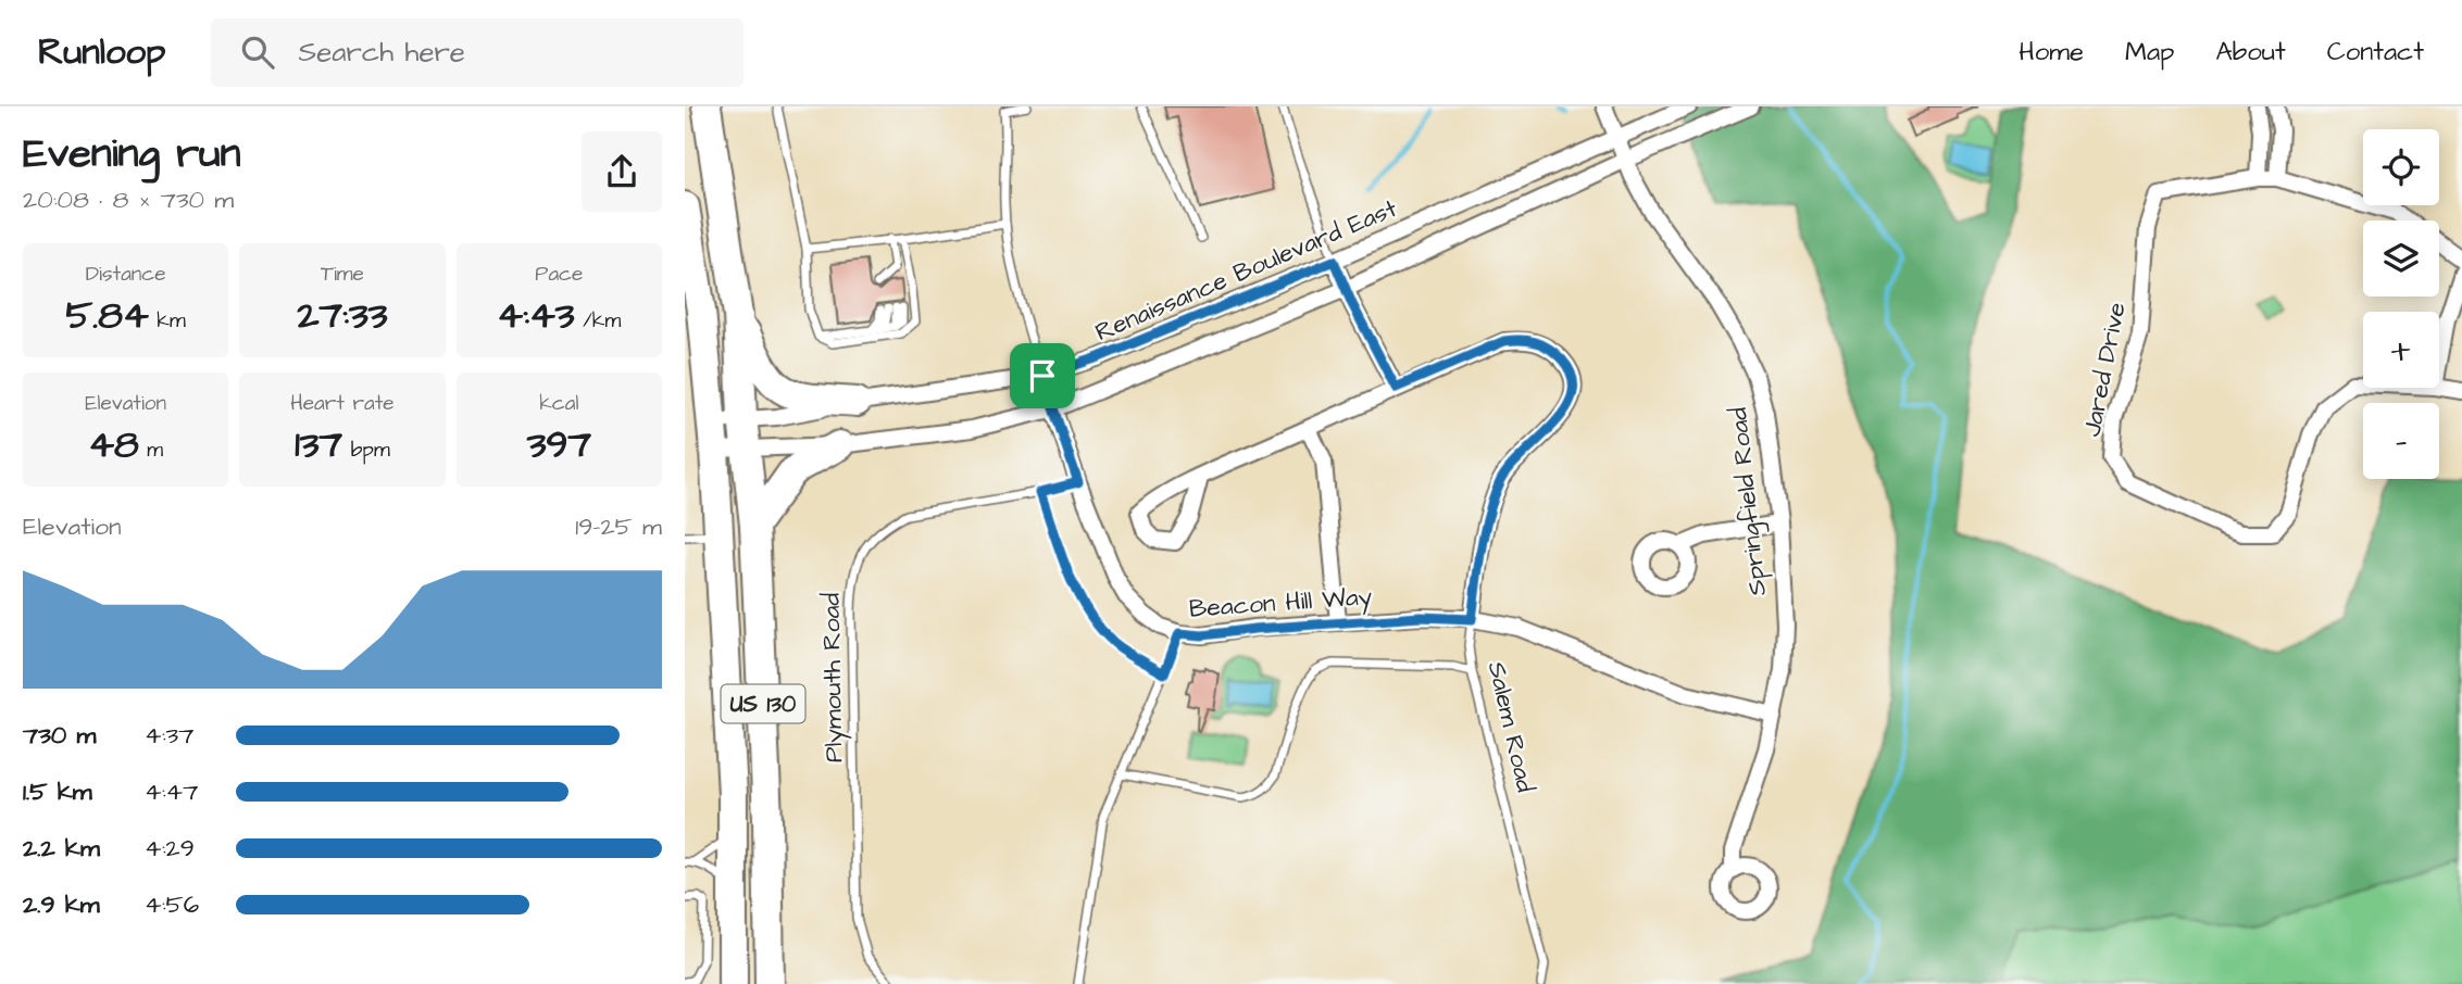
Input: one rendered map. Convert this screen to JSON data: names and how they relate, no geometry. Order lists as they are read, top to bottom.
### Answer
{
  "streets": {
    "highway": ["US 130"],
    "street": [
      "Renaissance Boulevard East",
      "Jared Drive",
      "Springfield Road",
      "Beacon Hill Way",
      "Salem Road"
    ],
    "lane": ["Plymouth Road"]
  },
  "crossings": [
    ["Renaissance Boulevard East", "Springfield Road"],
    ["Renaissance Boulevard East", "Beacon Hill Way"],
    ["Renaissance Boulevard East", "US 130"],
    ["Springfield Road", "Beacon Hill Way"],
    ["Beacon Hill Way", "Plymouth Road"],
    ["Beacon Hill Way", "Salem Road"]
  ],
  "page": {
    "header": "Runloop",
    "search": "Search here",
    "nav": [
      "Home",
      "Map",
      "About",
      "Contact"
    ],
    "heading": ["Evening run", "20:08 · 8 × 730 m"],
    "map_buttons": ["+", "−"],
    "stats": [
      ["Distance", "5.84 km"],
      ["Time", "27:33"],
      ["Pace", "4:43 /km"],
      ["Elevation", "48 m"],
      ["Heart rate", "137 bpm"],
      ["kcal", "397"]
    ],
    "chart": ["Elevation", "19–25 m"],
    "list": [
      {
        "name": "730 m",
        "note": "4:37"
      },
      {
        "name": "1.5 km",
        "note": "4:47"
      },
      {
        "name": "2.2 km",
        "note": "4:29"
      },
      {
        "name": "2.9 km",
        "note": "4:56"
      }
    ]
  }
}
